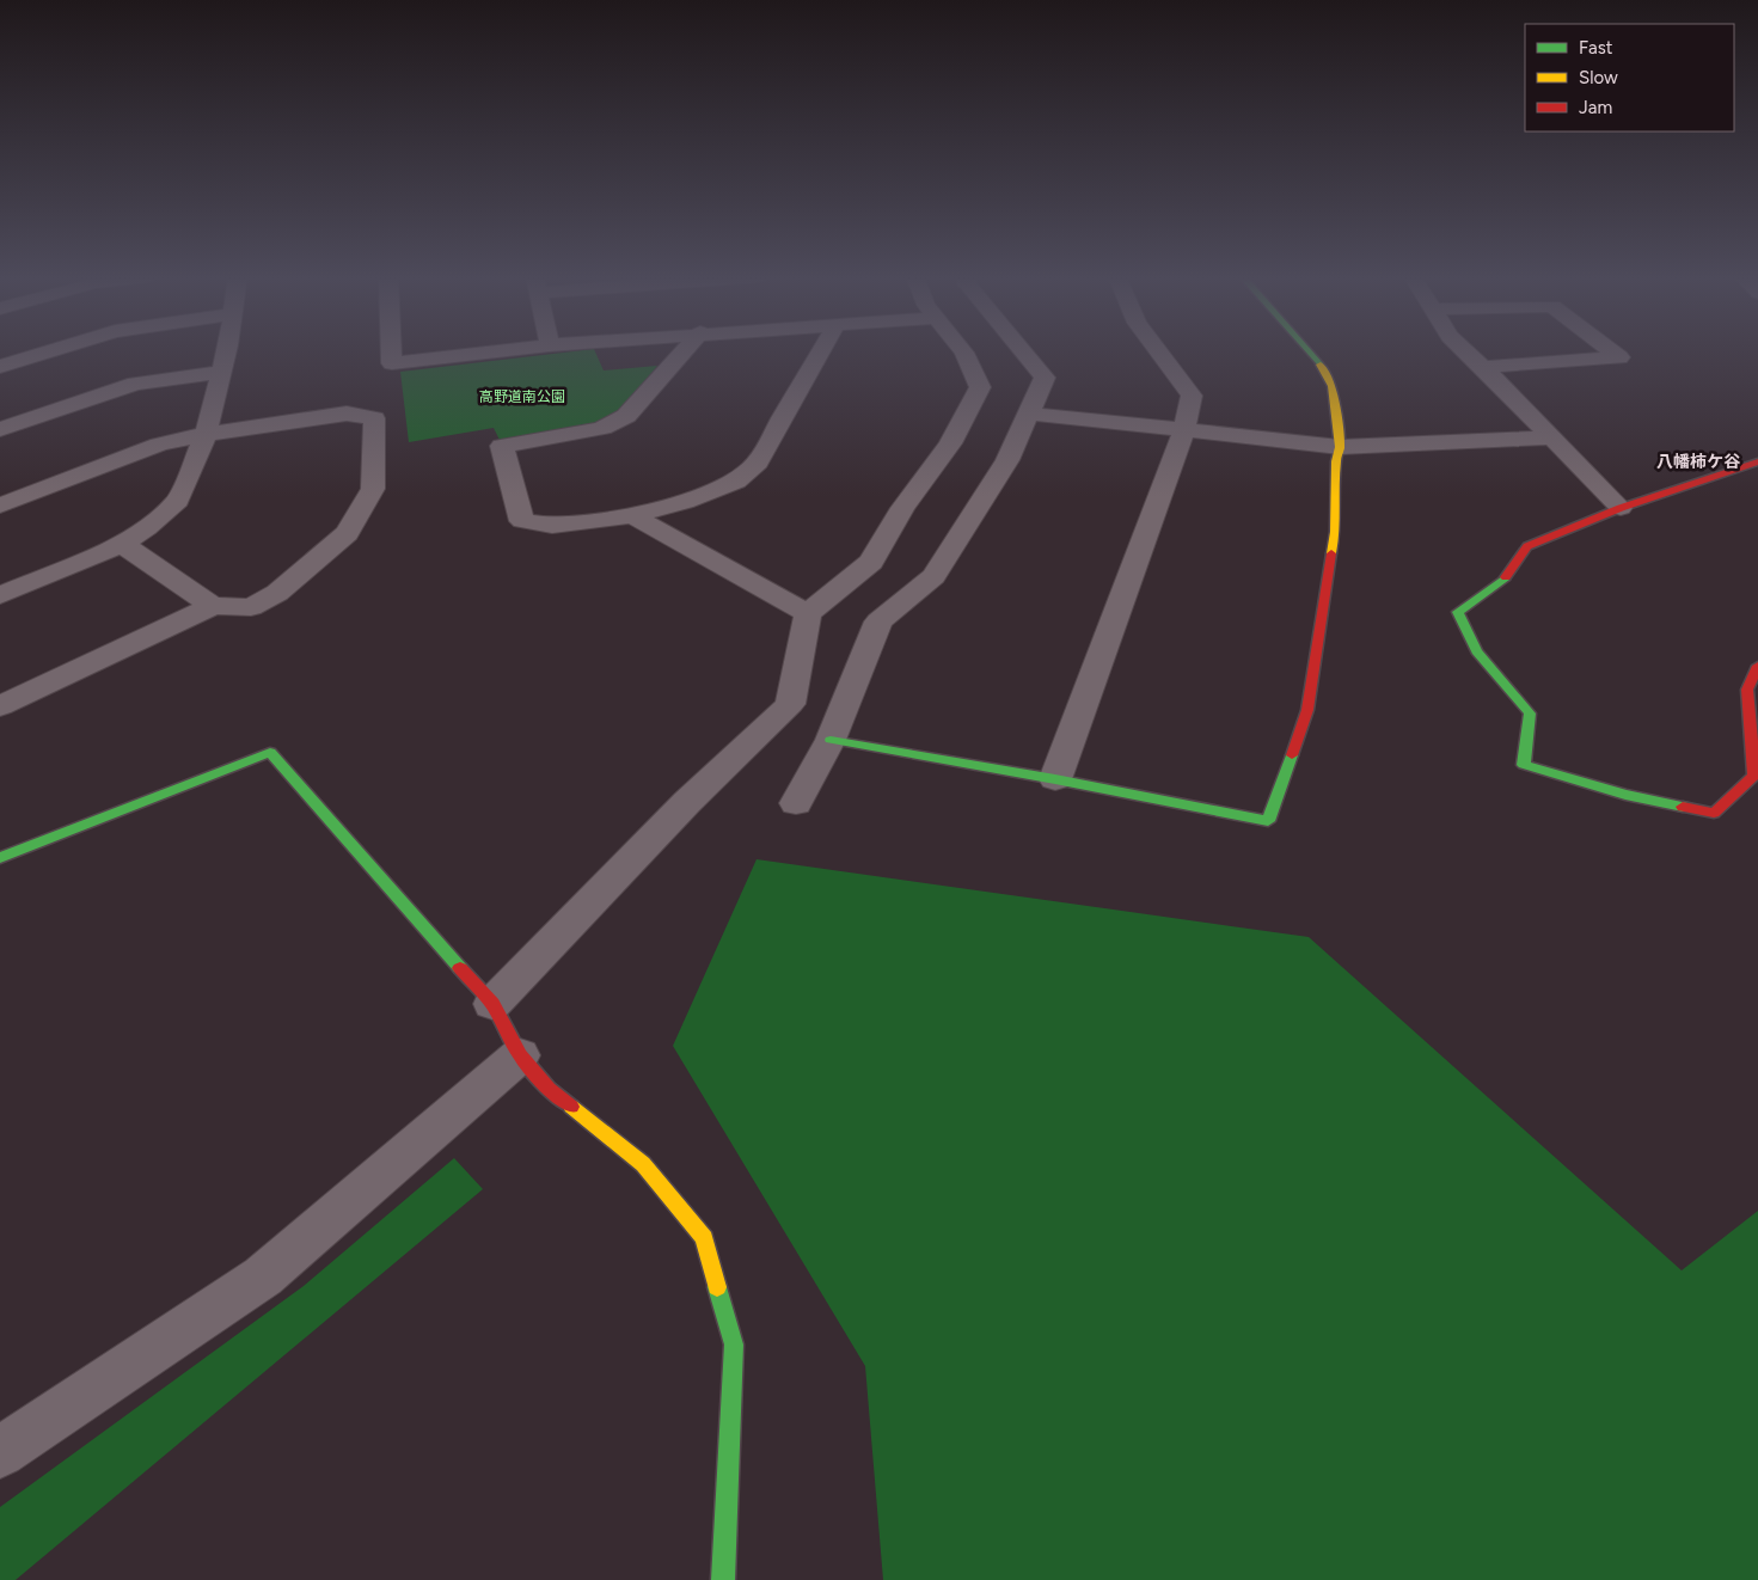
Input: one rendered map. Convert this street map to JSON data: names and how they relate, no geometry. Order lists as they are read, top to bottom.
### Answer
{
  "districts": ["八幡柿ケ谷"],
  "parks": ["高野道南公園"],
  "legend": ["Fast", "Slow", "Jam"]
}
